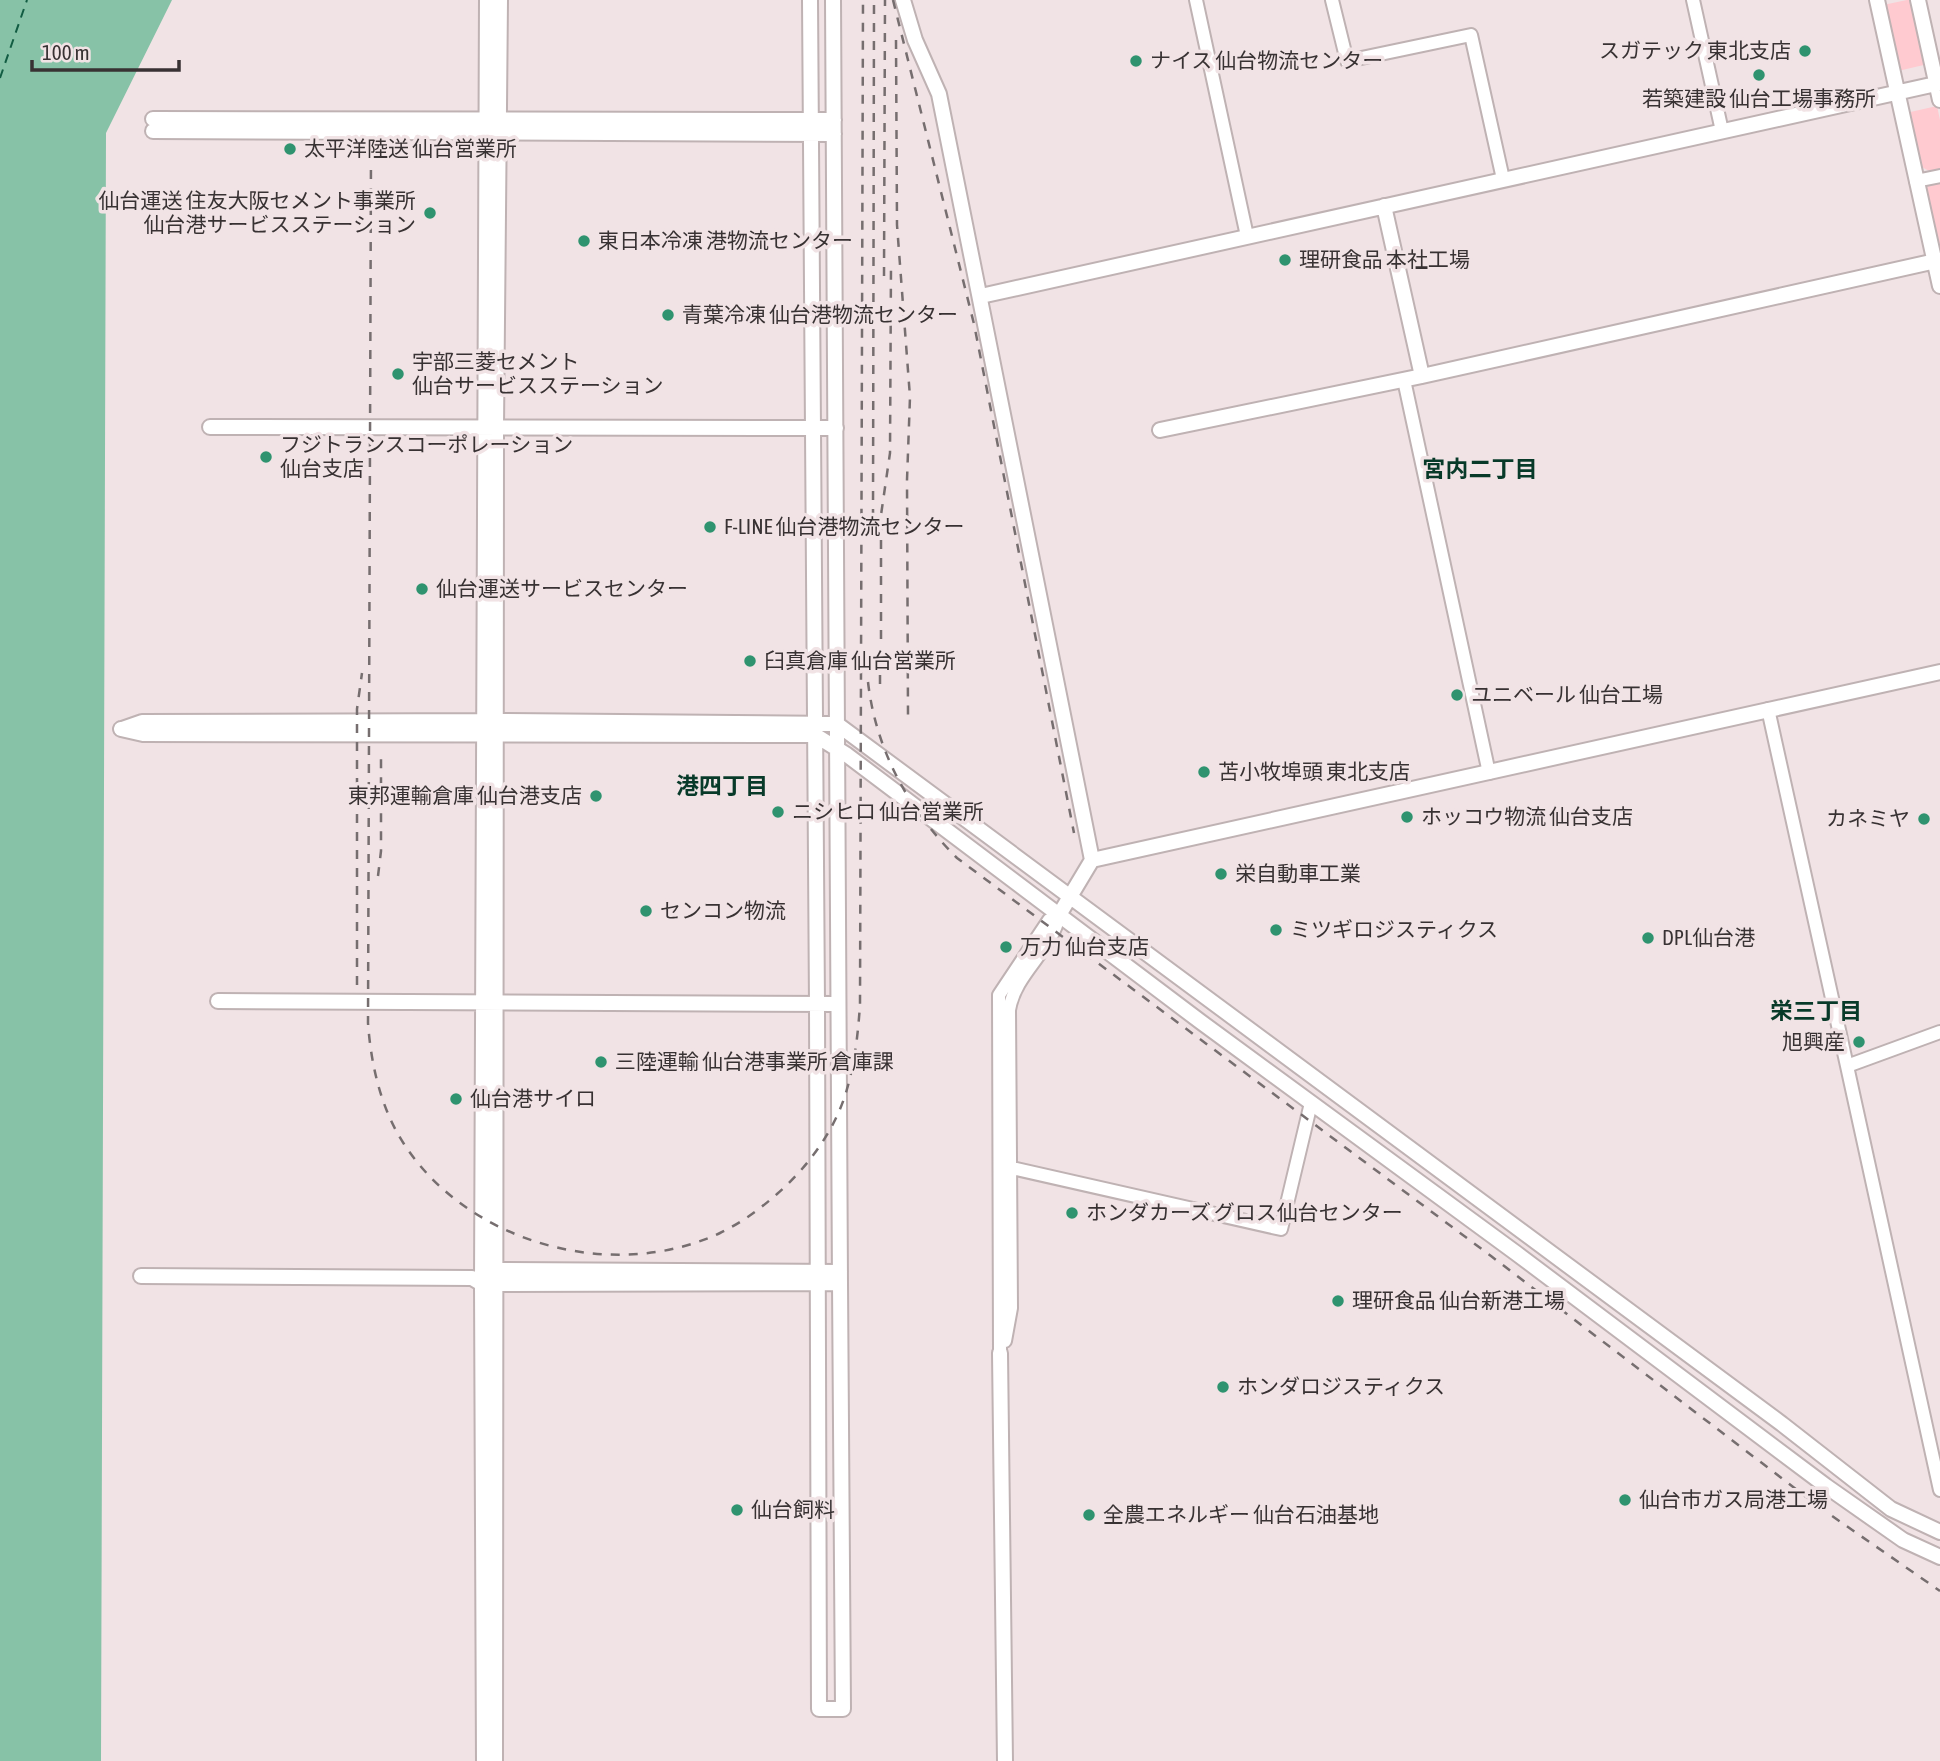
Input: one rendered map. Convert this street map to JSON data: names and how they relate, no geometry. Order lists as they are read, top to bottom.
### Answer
{
  "districts": ["宮内二丁目", "港四丁目", "栄三丁目"],
  "places": [
    "スガテック 東北支店",
    "ナイス 仙台物流センター",
    "若築建設 仙台工場事務所",
    "太平洋陸送 仙台営業所",
    "仙台運送 住友大阪セメント事業所 仙台港サービスステーション",
    "東日本冷凍 港物流センター",
    "理研食品 本社工場",
    "青葉冷凍 仙台港物流センター",
    "宇部三菱セメント 仙台サービスステーション",
    "フジトランスコーポレーション 仙台支店",
    "F-LINE 仙台港物流センター",
    "仙台運送サービスセンター",
    "臼真倉庫 仙台営業所",
    "ユニベール 仙台工場",
    "苫小牧埠頭 東北支店",
    "東邦運輸倉庫 仙台港支店",
    "ニシヒロ 仙台営業所",
    "ホッコウ物流 仙台支店",
    "カネミヤ",
    "栄自動車工業",
    "センコン物流",
    "ミツギロジスティクス",
    "DPL仙台港",
    "万力 仙台支店",
    "旭興産",
    "三陸運輸 仙台港事業所 倉庫課",
    "仙台港サイロ",
    "ホンダカーズ グロス仙台センター",
    "理研食品 仙台新港工場",
    "ホンダロジスティクス",
    "仙台市ガス局港工場",
    "仙台飼料",
    "全農エネルギー 仙台石油基地"
  ],
  "scale_bar": "100 m"
}
